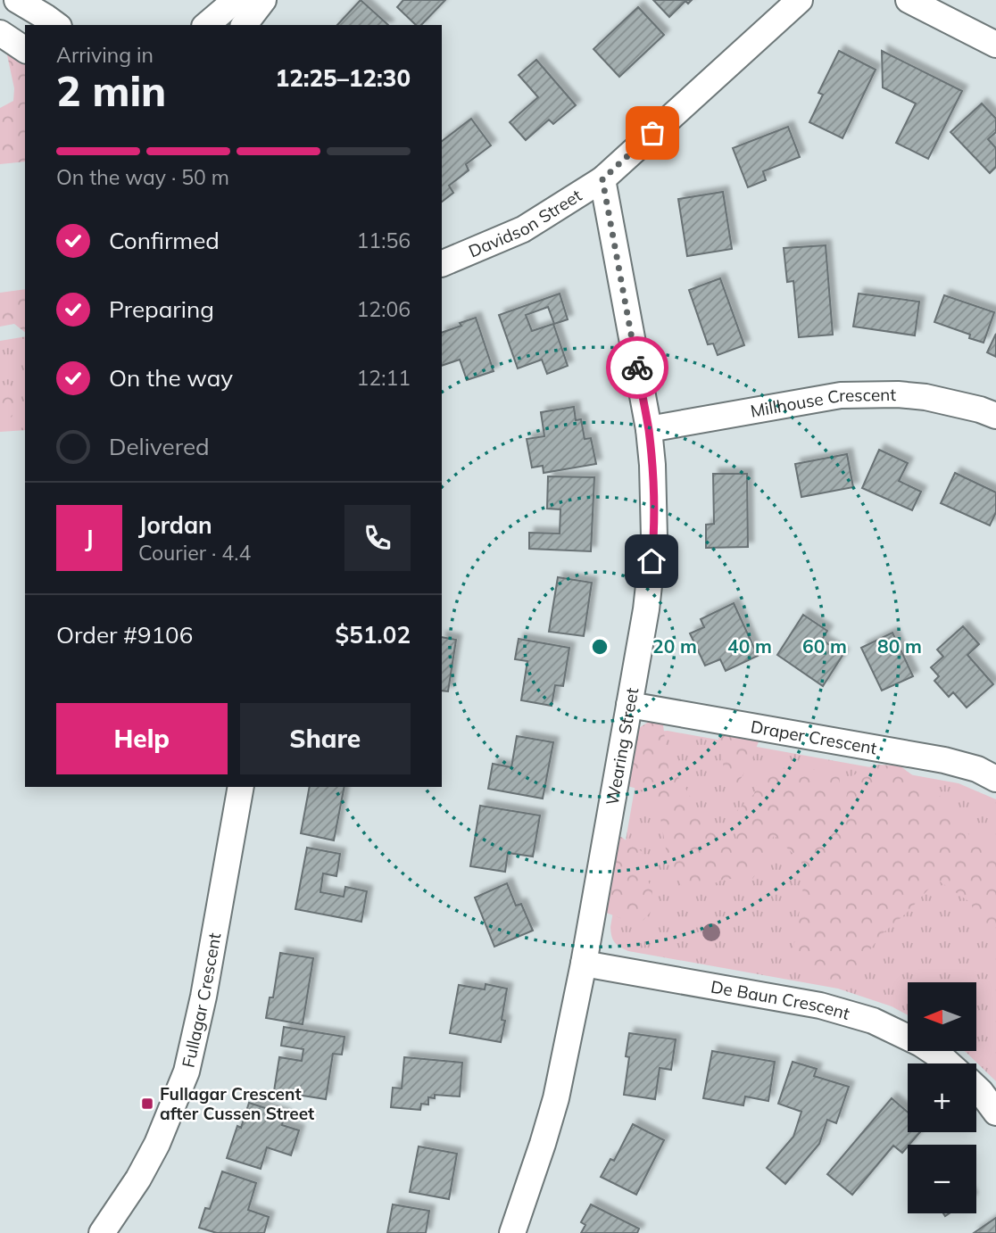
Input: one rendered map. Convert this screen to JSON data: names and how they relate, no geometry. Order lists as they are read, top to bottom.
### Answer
{
  "streets": {
    "street": [
      "Davidson Street",
      "Millhouse Crescent",
      "Draper Crescent",
      "Wearing Street",
      "Fullagar Crescent",
      "De Baun Crescent"
    ]
  },
  "crossings": [
    ["Davidson Street", "Wearing Street"],
    ["Millhouse Crescent", "Wearing Street"],
    ["Draper Crescent", "Wearing Street"],
    ["Wearing Street", "De Baun Crescent"]
  ],
  "places": {
    "transit": ["Fullagar Crescent after Cussen Street"]
  },
  "north": "left",
  "page": {
    "heading": ["2 min", "Arriving in", "12:25–12:30"],
    "panel": [
      "Jordan",
      "Courier · 4.4",
      "Order #9106",
      "$51.02"
    ],
    "bar": "On the way · 50 m",
    "list": [
      ["Confirmed", "11:56"],
      ["Preparing", "12:06"],
      ["On the way", "12:11"],
      "Delivered"
    ],
    "round": "J",
    "buttons": ["Help", "Share"],
    "map_buttons": ["+", "−"]
  },
  "rings": [
    "20 m",
    "40 m",
    "60 m",
    "80 m"
  ]
}
